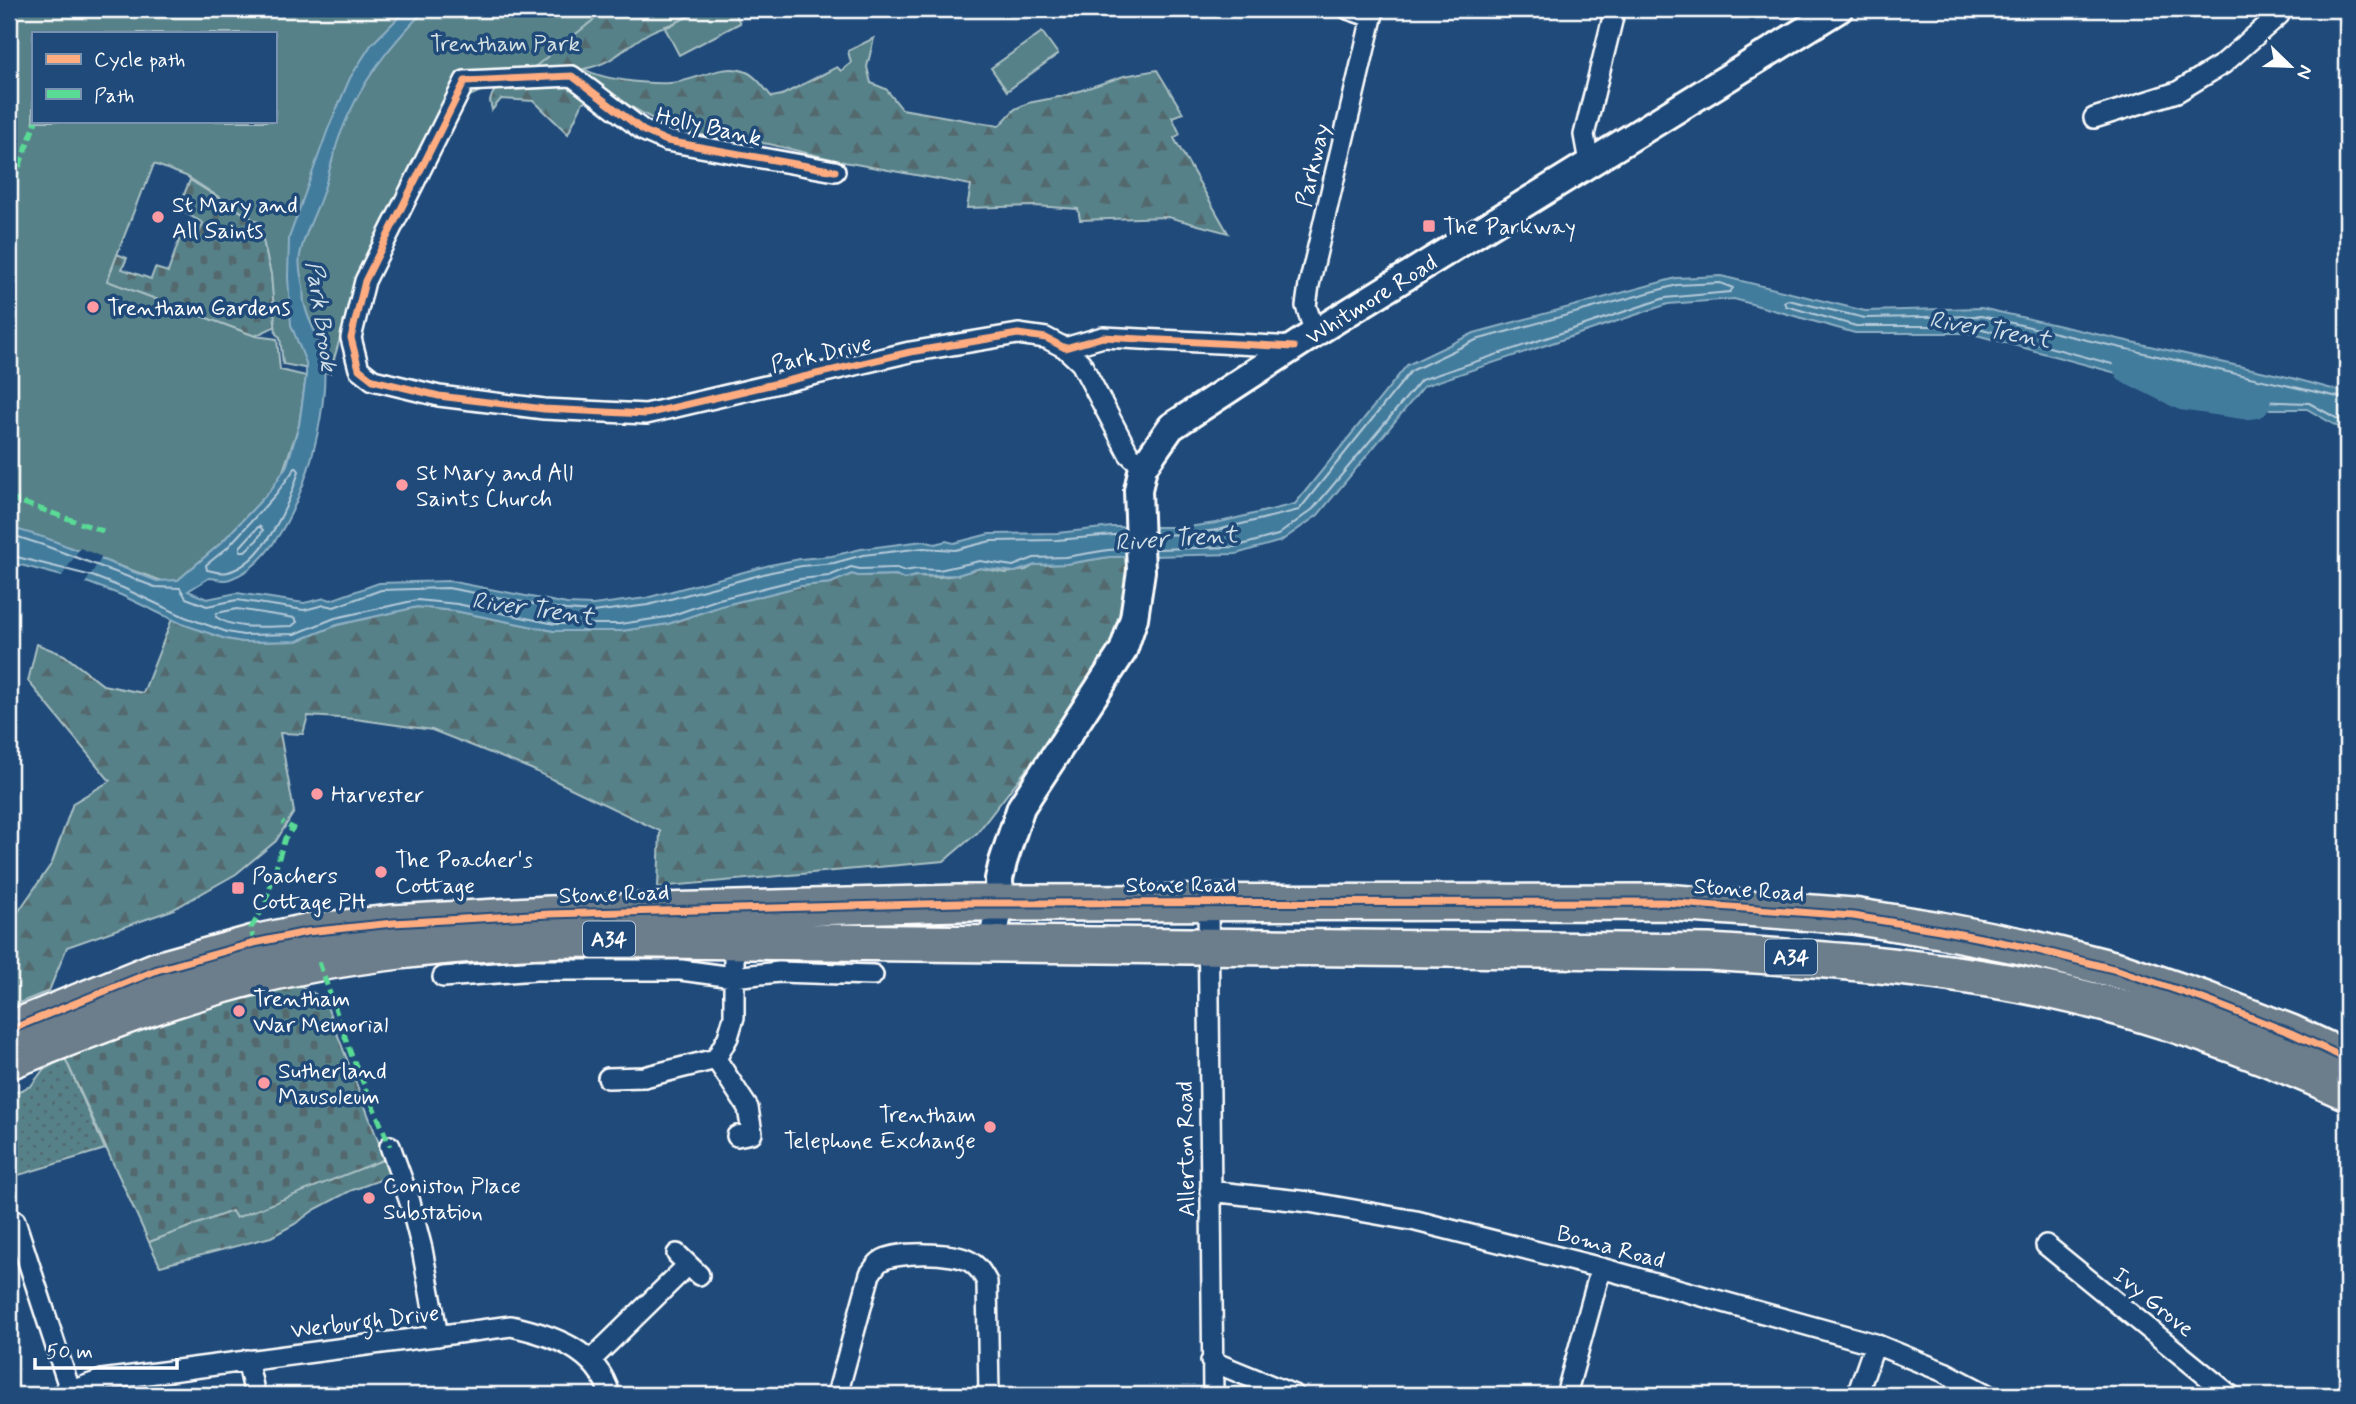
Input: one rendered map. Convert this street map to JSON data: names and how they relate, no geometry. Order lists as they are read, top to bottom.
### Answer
{
  "streets": {
    "highway": ["Stone Road", "A34"],
    "main road": ["Whitmore Road"],
    "street": [
      "Holly Bank",
      "Parkway",
      "Park Drive",
      "Allerton Road",
      "Boma Road",
      "Ivy Grove",
      "Werburgh Drive"
    ]
  },
  "crossings": [
    ["Holly Bank", "Park Drive"],
    ["Parkway", "Whitmore Road"],
    ["Whitmore Road", "Stone Road"],
    ["Stone Road", "Allerton Road"],
    ["Allerton Road", "Boma Road"]
  ],
  "water": ["Park Brook", "River Trent"],
  "parks": ["Trentham Park"],
  "places": {
    "other": [
      "St Mary and All Saints",
      "Trentham Gardens",
      "St Mary and All Saints Church",
      "Harvester",
      "The Poacher's Cottage",
      "Trentham War Memorial",
      "Sutherland Mausoleum",
      "Trentham Telephone Exchange",
      "Coniston Place Substation"
    ],
    "transit": ["The Parkway", "Poachers Cottage PH"]
  },
  "legend": ["Cycle path", "Path"],
  "scale_bar": "50 m",
  "north": "bottom right"
}
